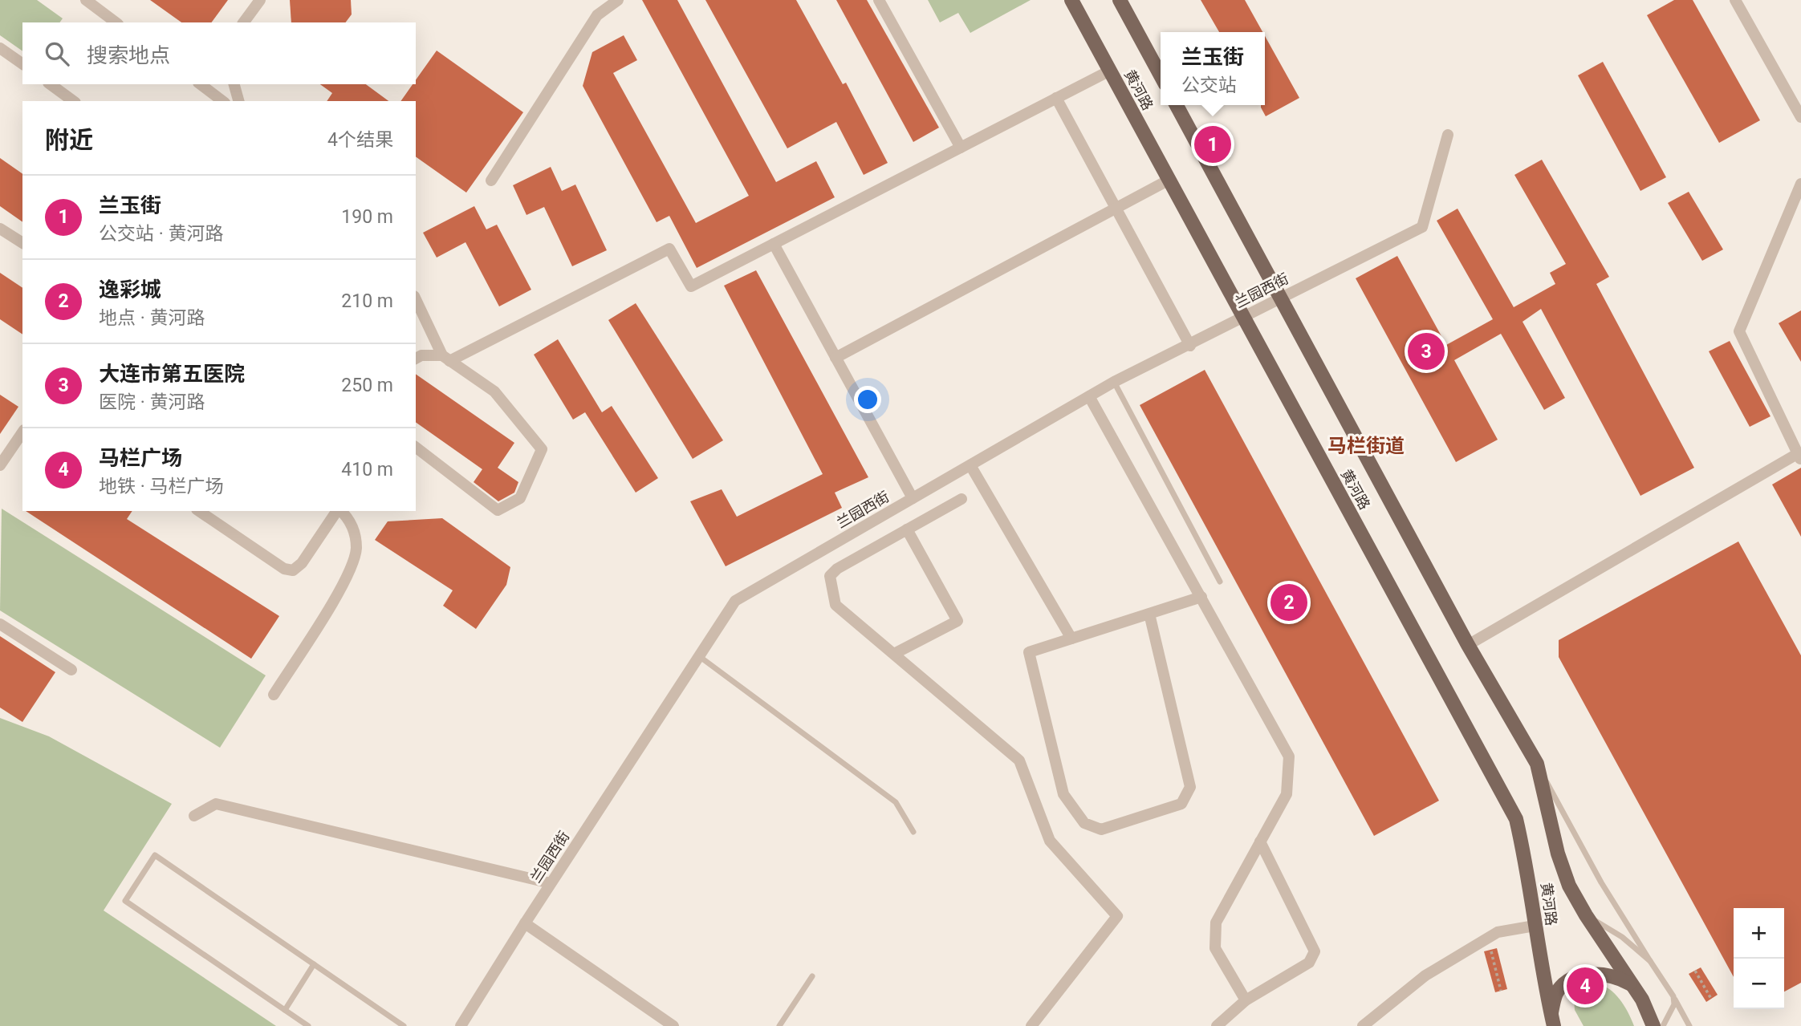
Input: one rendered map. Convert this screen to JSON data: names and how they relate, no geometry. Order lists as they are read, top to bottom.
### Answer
{
  "streets": {
    "main road": ["黄河路"],
    "street": ["兰园西街"]
  },
  "crossings": [
    ["黄河路", "兰园西街"]
  ],
  "districts": ["马栏街道"],
  "page": {
    "search": "搜索地点",
    "popup": ["兰玉街", "公交站"],
    "heading": ["附近", "4个结果"],
    "pins": [
      "1",
      "3",
      "2",
      "4"
    ],
    "list": [
      {
        "mark": "1",
        "name": "兰玉街",
        "note": "公交站 · 黄河路",
        "value": "190 m"
      },
      {
        "mark": "2",
        "name": "逸彩城",
        "note": "地点 · 黄河路",
        "value": "210 m"
      },
      {
        "mark": "3",
        "name": "大连市第五医院",
        "note": "医院 · 黄河路",
        "value": "250 m"
      },
      {
        "mark": "4",
        "name": "马栏广场",
        "note": "地铁 · 马栏广场",
        "value": "410 m"
      }
    ],
    "map_buttons": ["+", "−"]
  }
}
